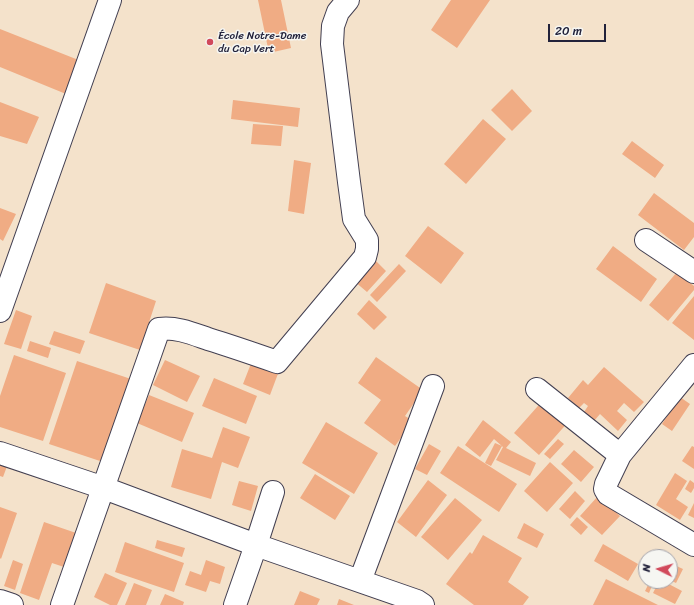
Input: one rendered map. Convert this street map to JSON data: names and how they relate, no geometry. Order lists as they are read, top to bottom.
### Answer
{
  "places": ["École Notre-Dame du Cap Vert"],
  "scale_bar": "20 m",
  "north": "left"
}
